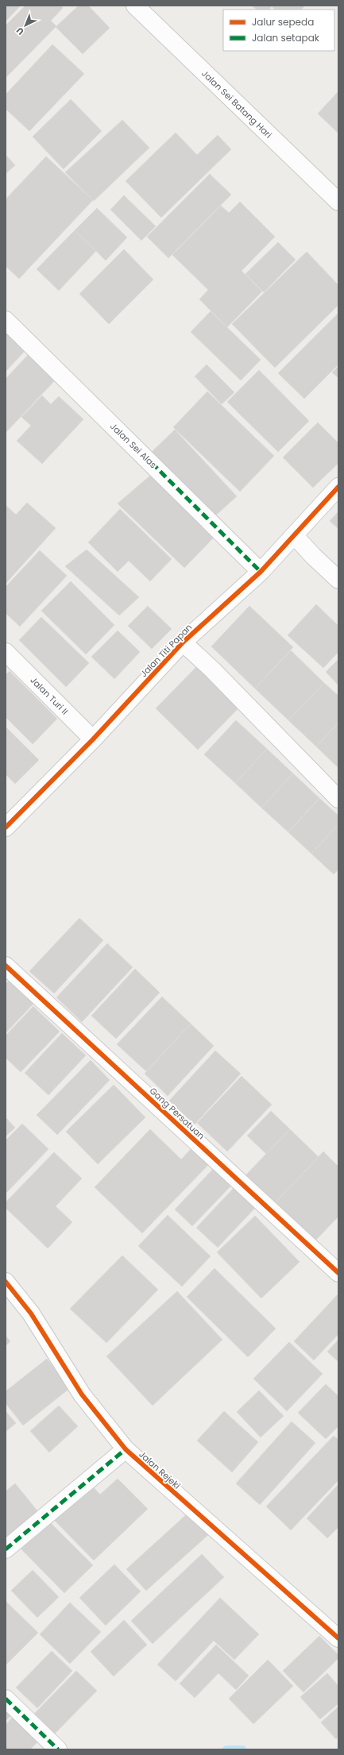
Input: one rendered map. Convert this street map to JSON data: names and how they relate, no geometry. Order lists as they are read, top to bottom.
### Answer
{
  "streets": {
    "street": [
      "Jalan Sei Batang Hari",
      "Jalan Sei Alas",
      "Jalan Titi Papan",
      "Jalan Turi II",
      "Gang Persatuan",
      "Jalan Rejeki"
    ]
  },
  "crossings": [
    ["Jalan Sei Alas", "Jalan Titi Papan"],
    ["Jalan Titi Papan", "Jalan Turi II"]
  ],
  "legend": ["Jalur sepeda", "Jalan setapak"],
  "north": "bottom left"
}
